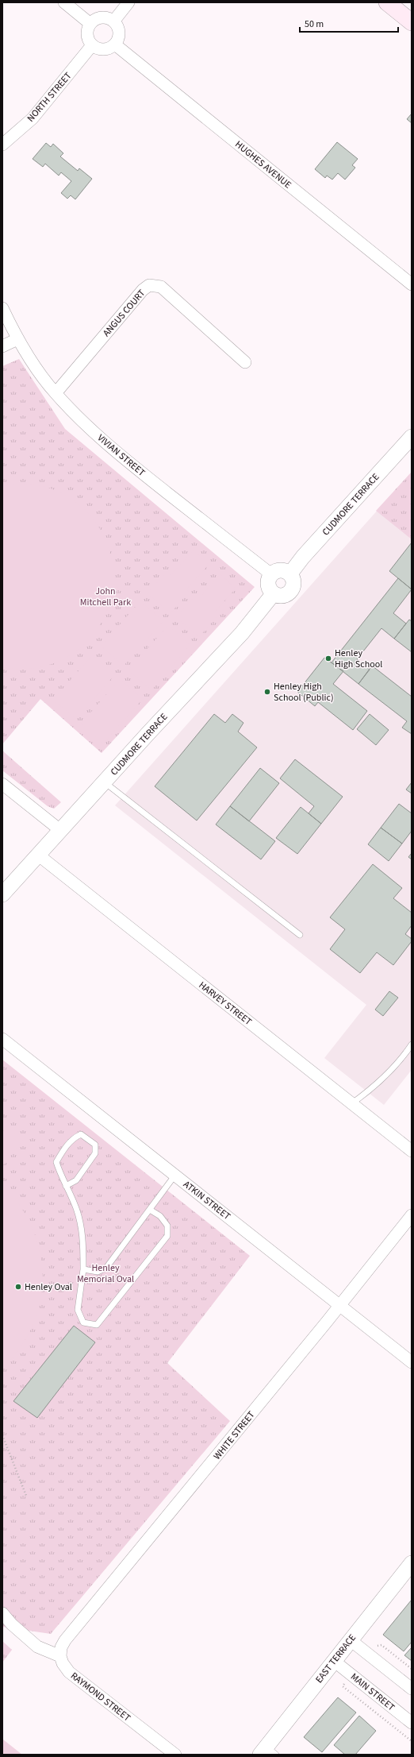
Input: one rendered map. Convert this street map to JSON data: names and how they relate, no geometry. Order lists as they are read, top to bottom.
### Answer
{
  "streets": {
    "street": [
      "NORTH STREET",
      "HUGHES AVENUE",
      "ANGUS COURT",
      "VIVIAN STREET",
      "CUDMORE TERRACE",
      "HARVEY STREET",
      "ATKIN STREET",
      "WHITE STREET",
      "EAST TERRACE",
      "MAIN STREET",
      "RAYMOND STREET"
    ]
  },
  "crossings": [
    ["NORTH STREET", "HUGHES AVENUE"],
    ["ANGUS COURT", "VIVIAN STREET"],
    ["VIVIAN STREET", "CUDMORE TERRACE"],
    ["CUDMORE TERRACE", "HARVEY STREET"],
    ["ATKIN STREET", "WHITE STREET"],
    ["WHITE STREET", "RAYMOND STREET"],
    ["EAST TERRACE", "MAIN STREET"]
  ],
  "parks": ["John Mitchell Park", "Henley Memorial Oval"],
  "places": ["Henley High School", "Henley High School (Public)", "Henley Oval"],
  "scale_bar": "50 m"
}
